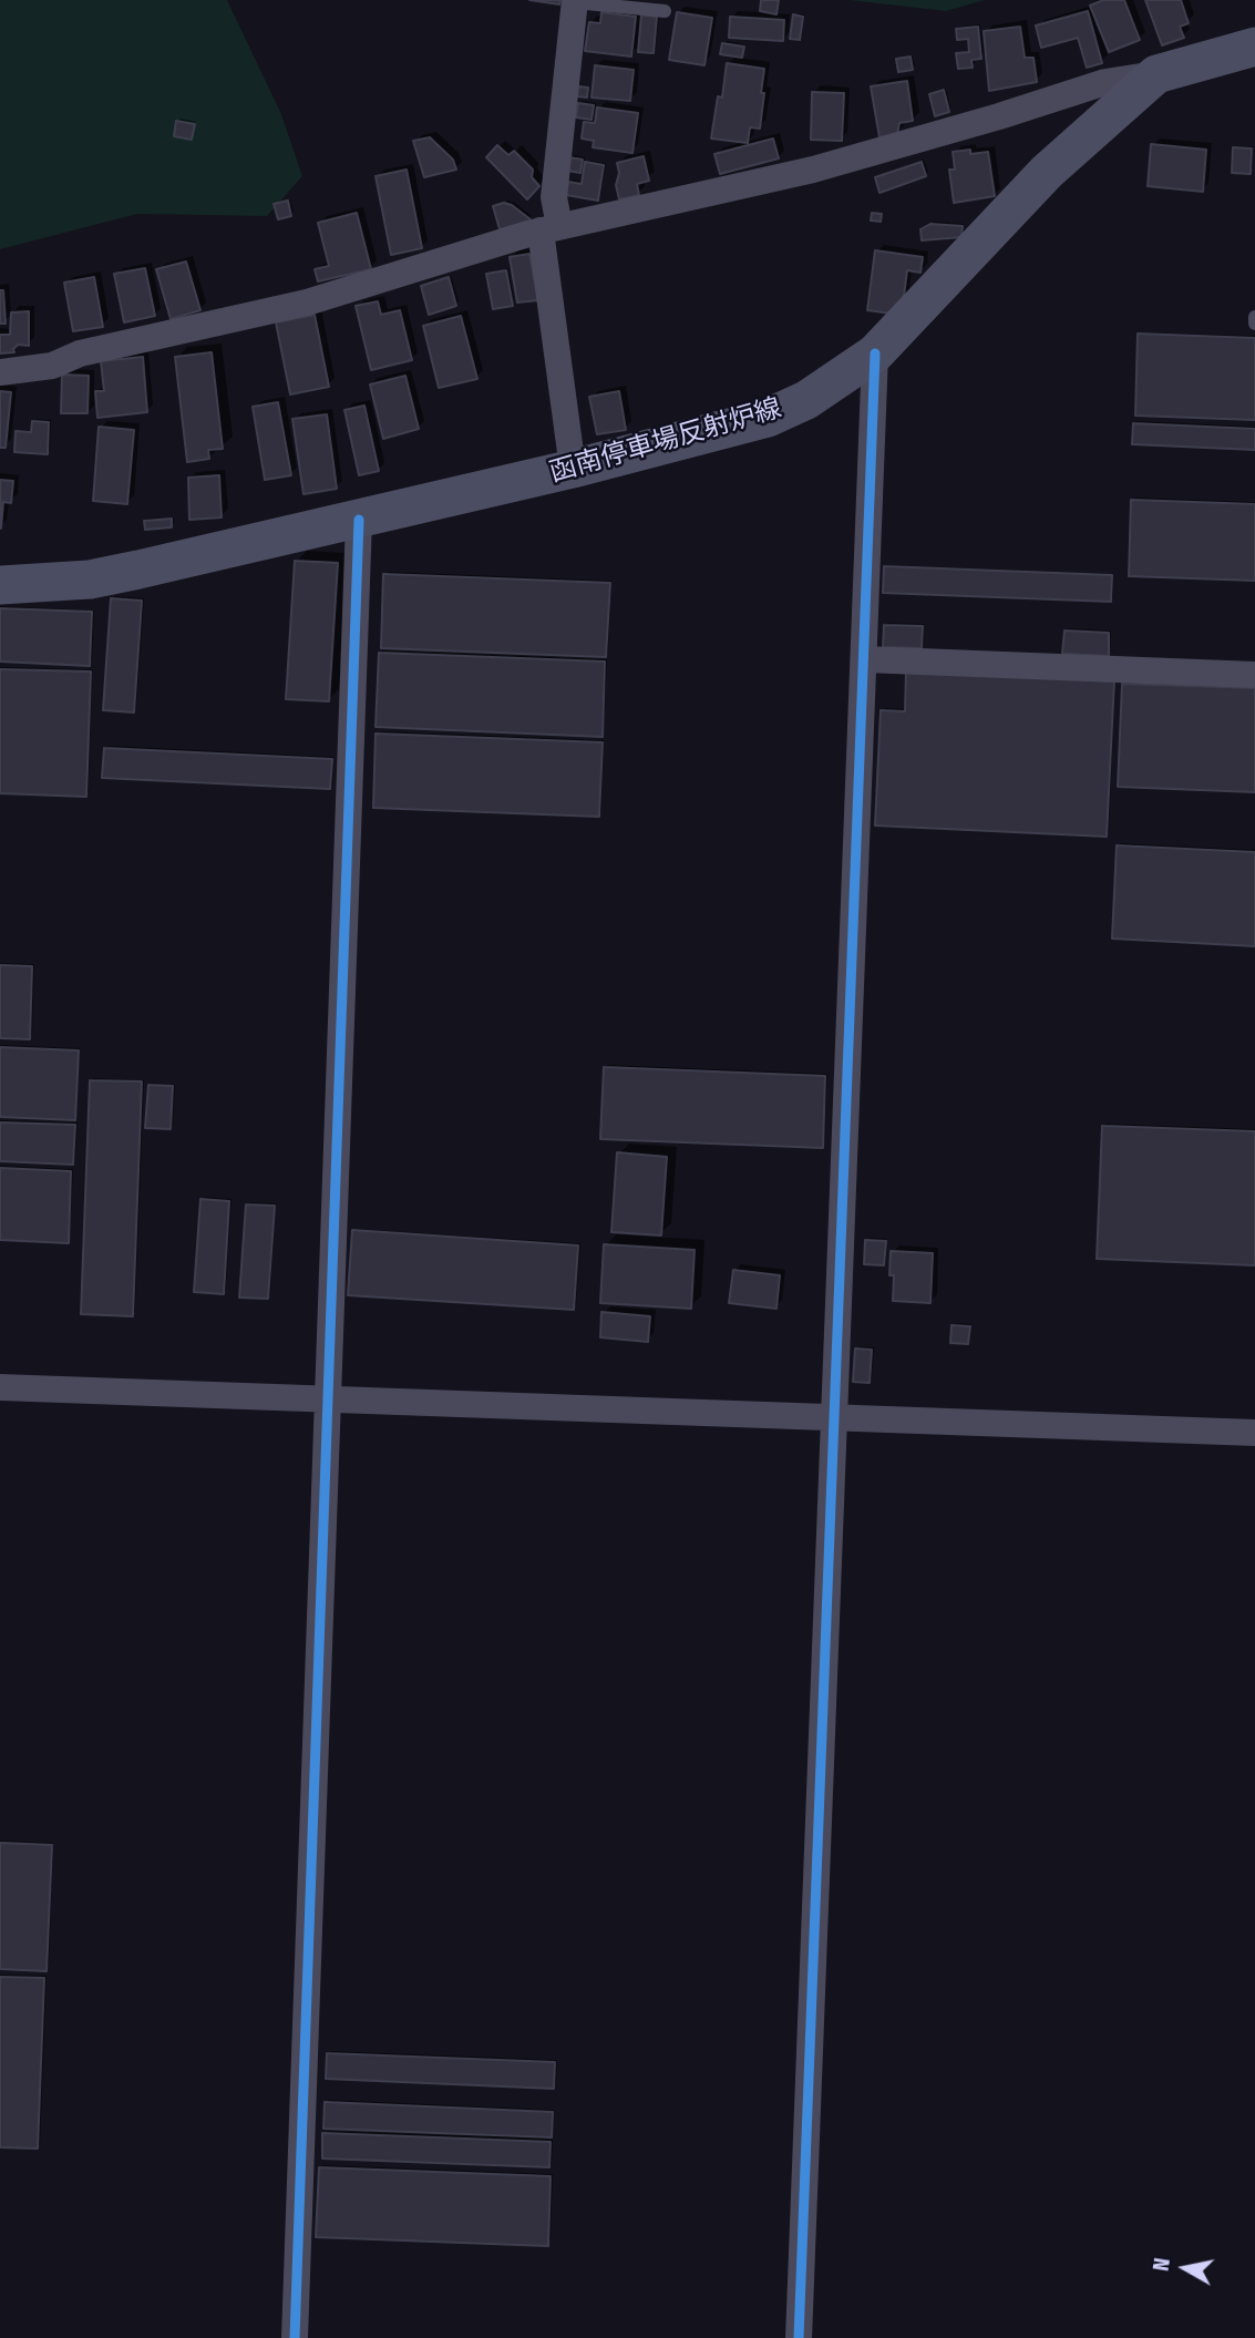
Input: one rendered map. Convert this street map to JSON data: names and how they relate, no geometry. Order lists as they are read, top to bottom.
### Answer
{
  "streets": {
    "main road": ["函南停車場反射炉線"]
  },
  "north": "left"
}
